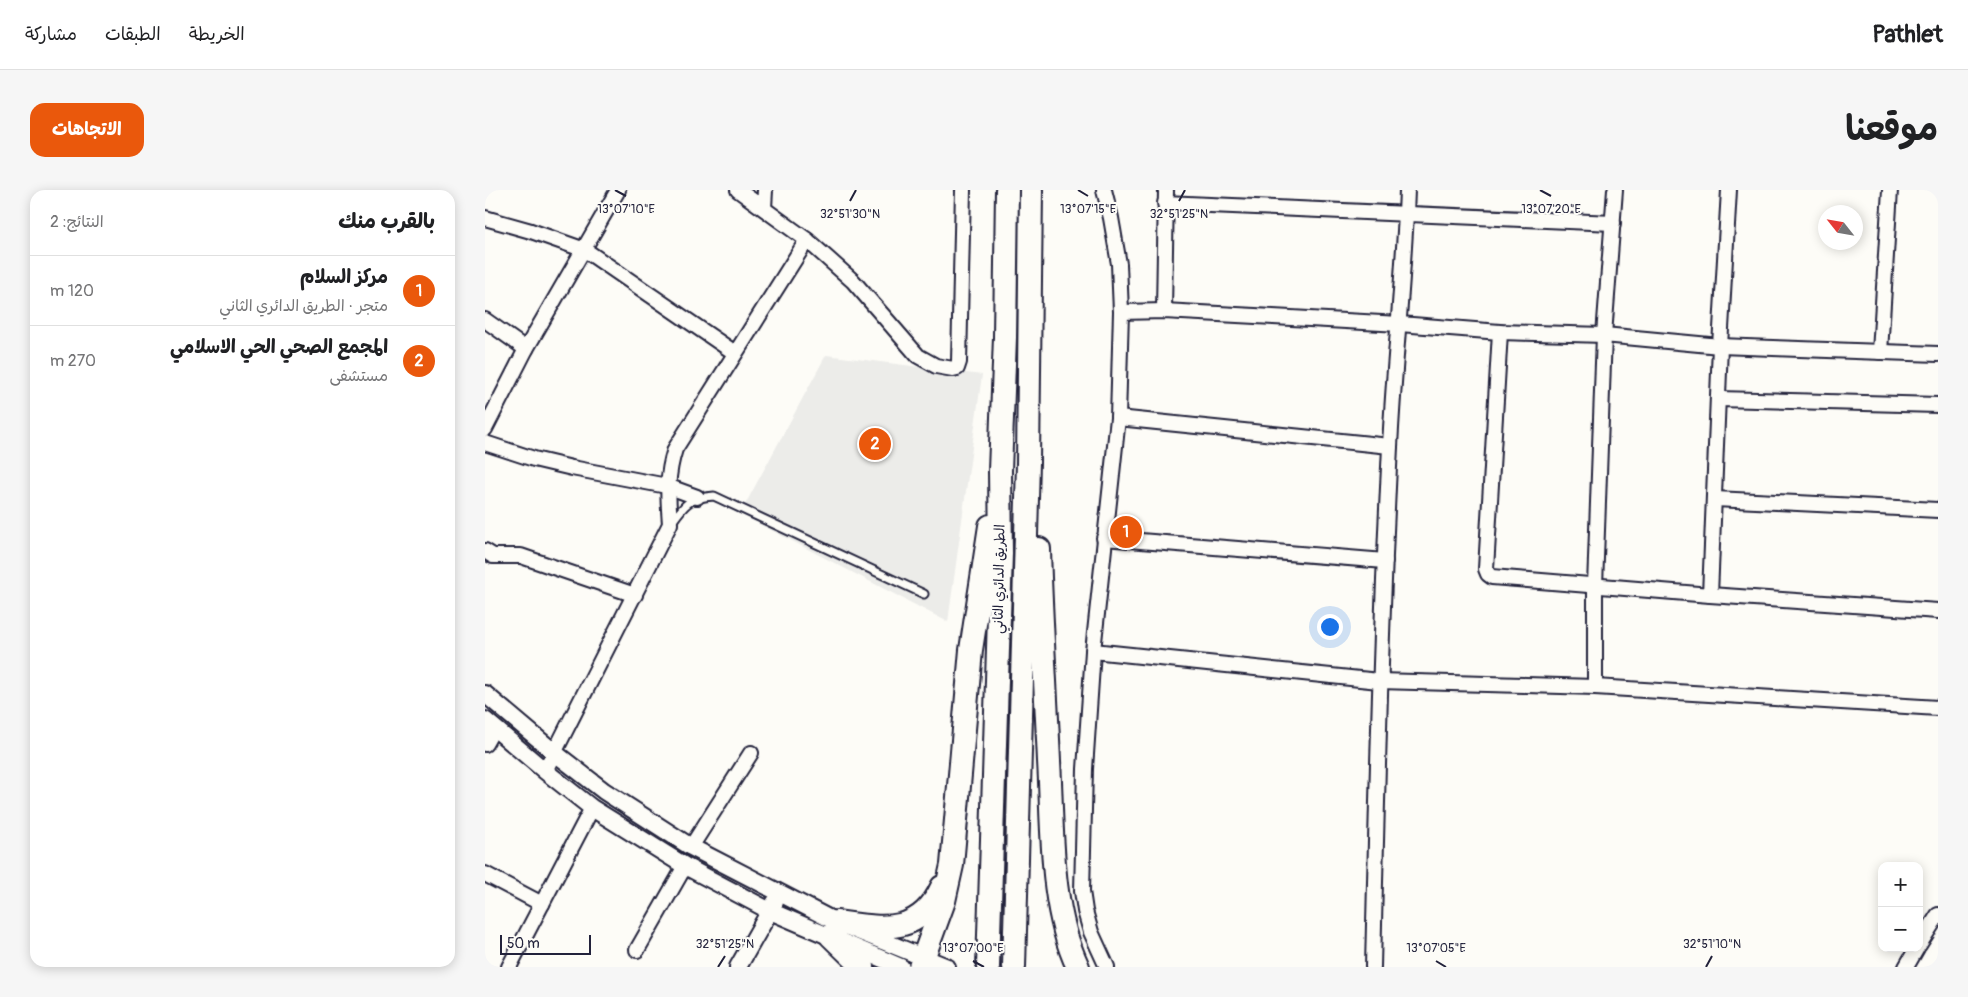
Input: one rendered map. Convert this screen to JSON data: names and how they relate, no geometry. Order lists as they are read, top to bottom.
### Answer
{
  "streets": {
    "highway": ["الطريق الدائري الثاني"]
  },
  "scale_bar": "50 m",
  "north": "top left",
  "page": {
    "header": "Pathlet",
    "nav": ["الخريطة", "الطبقات", "مشاركة"],
    "title": "موقعنا",
    "buttons": "الاتجاهات",
    "heading": ["بالقرب منك", "النتائج: 2"],
    "list": [
      {
        "mark": "1",
        "name": "مركز السلام",
        "note": "متجر · الطريق الدائري الثاني",
        "value": "120 m"
      },
      {
        "mark": "2",
        "name": "المجمع الصحي الحي الاسلامي",
        "note": "مستشفى",
        "value": "270 m"
      }
    ],
    "pins": ["2", "1"],
    "map_buttons": ["+", "−"],
    "scale": "50 m"
  },
  "coordinates": [
    "13°07'20\"E",
    "13°07'10\"E",
    "13°07'15\"E",
    "32°51'30\"N",
    "32°51'25\"N",
    "32°51'10\"N",
    "13°07'00\"E",
    "13°07'05\"E"
  ]
}
